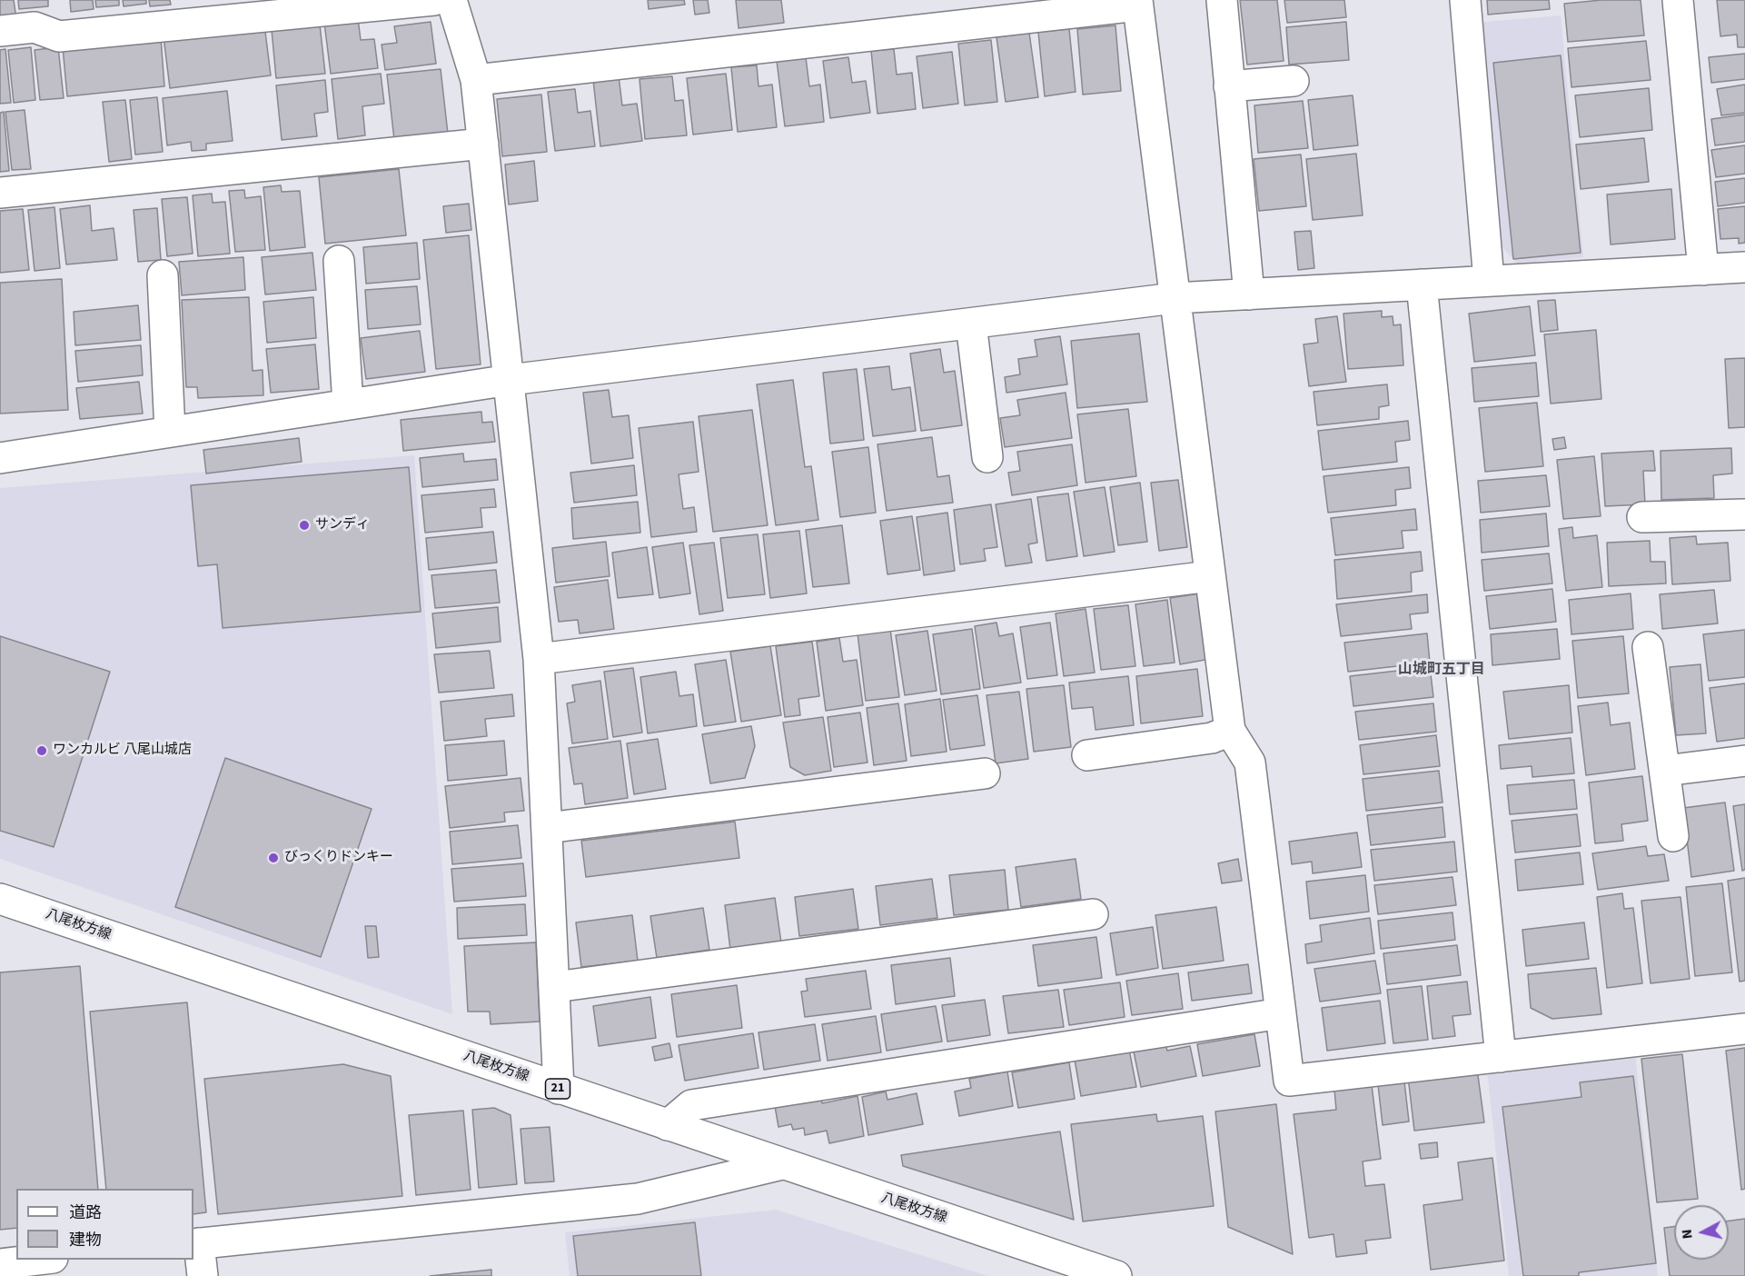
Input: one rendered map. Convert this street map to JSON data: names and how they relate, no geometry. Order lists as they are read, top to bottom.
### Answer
{
  "streets": {
    "street": ["八尾枚方線", "21"]
  },
  "districts": ["山城町五丁目"],
  "places": ["サンディ", "ワンカルビ 八尾山城店", "びっくりドンキー"],
  "legend": ["道路", "建物"],
  "north": "left"
}
